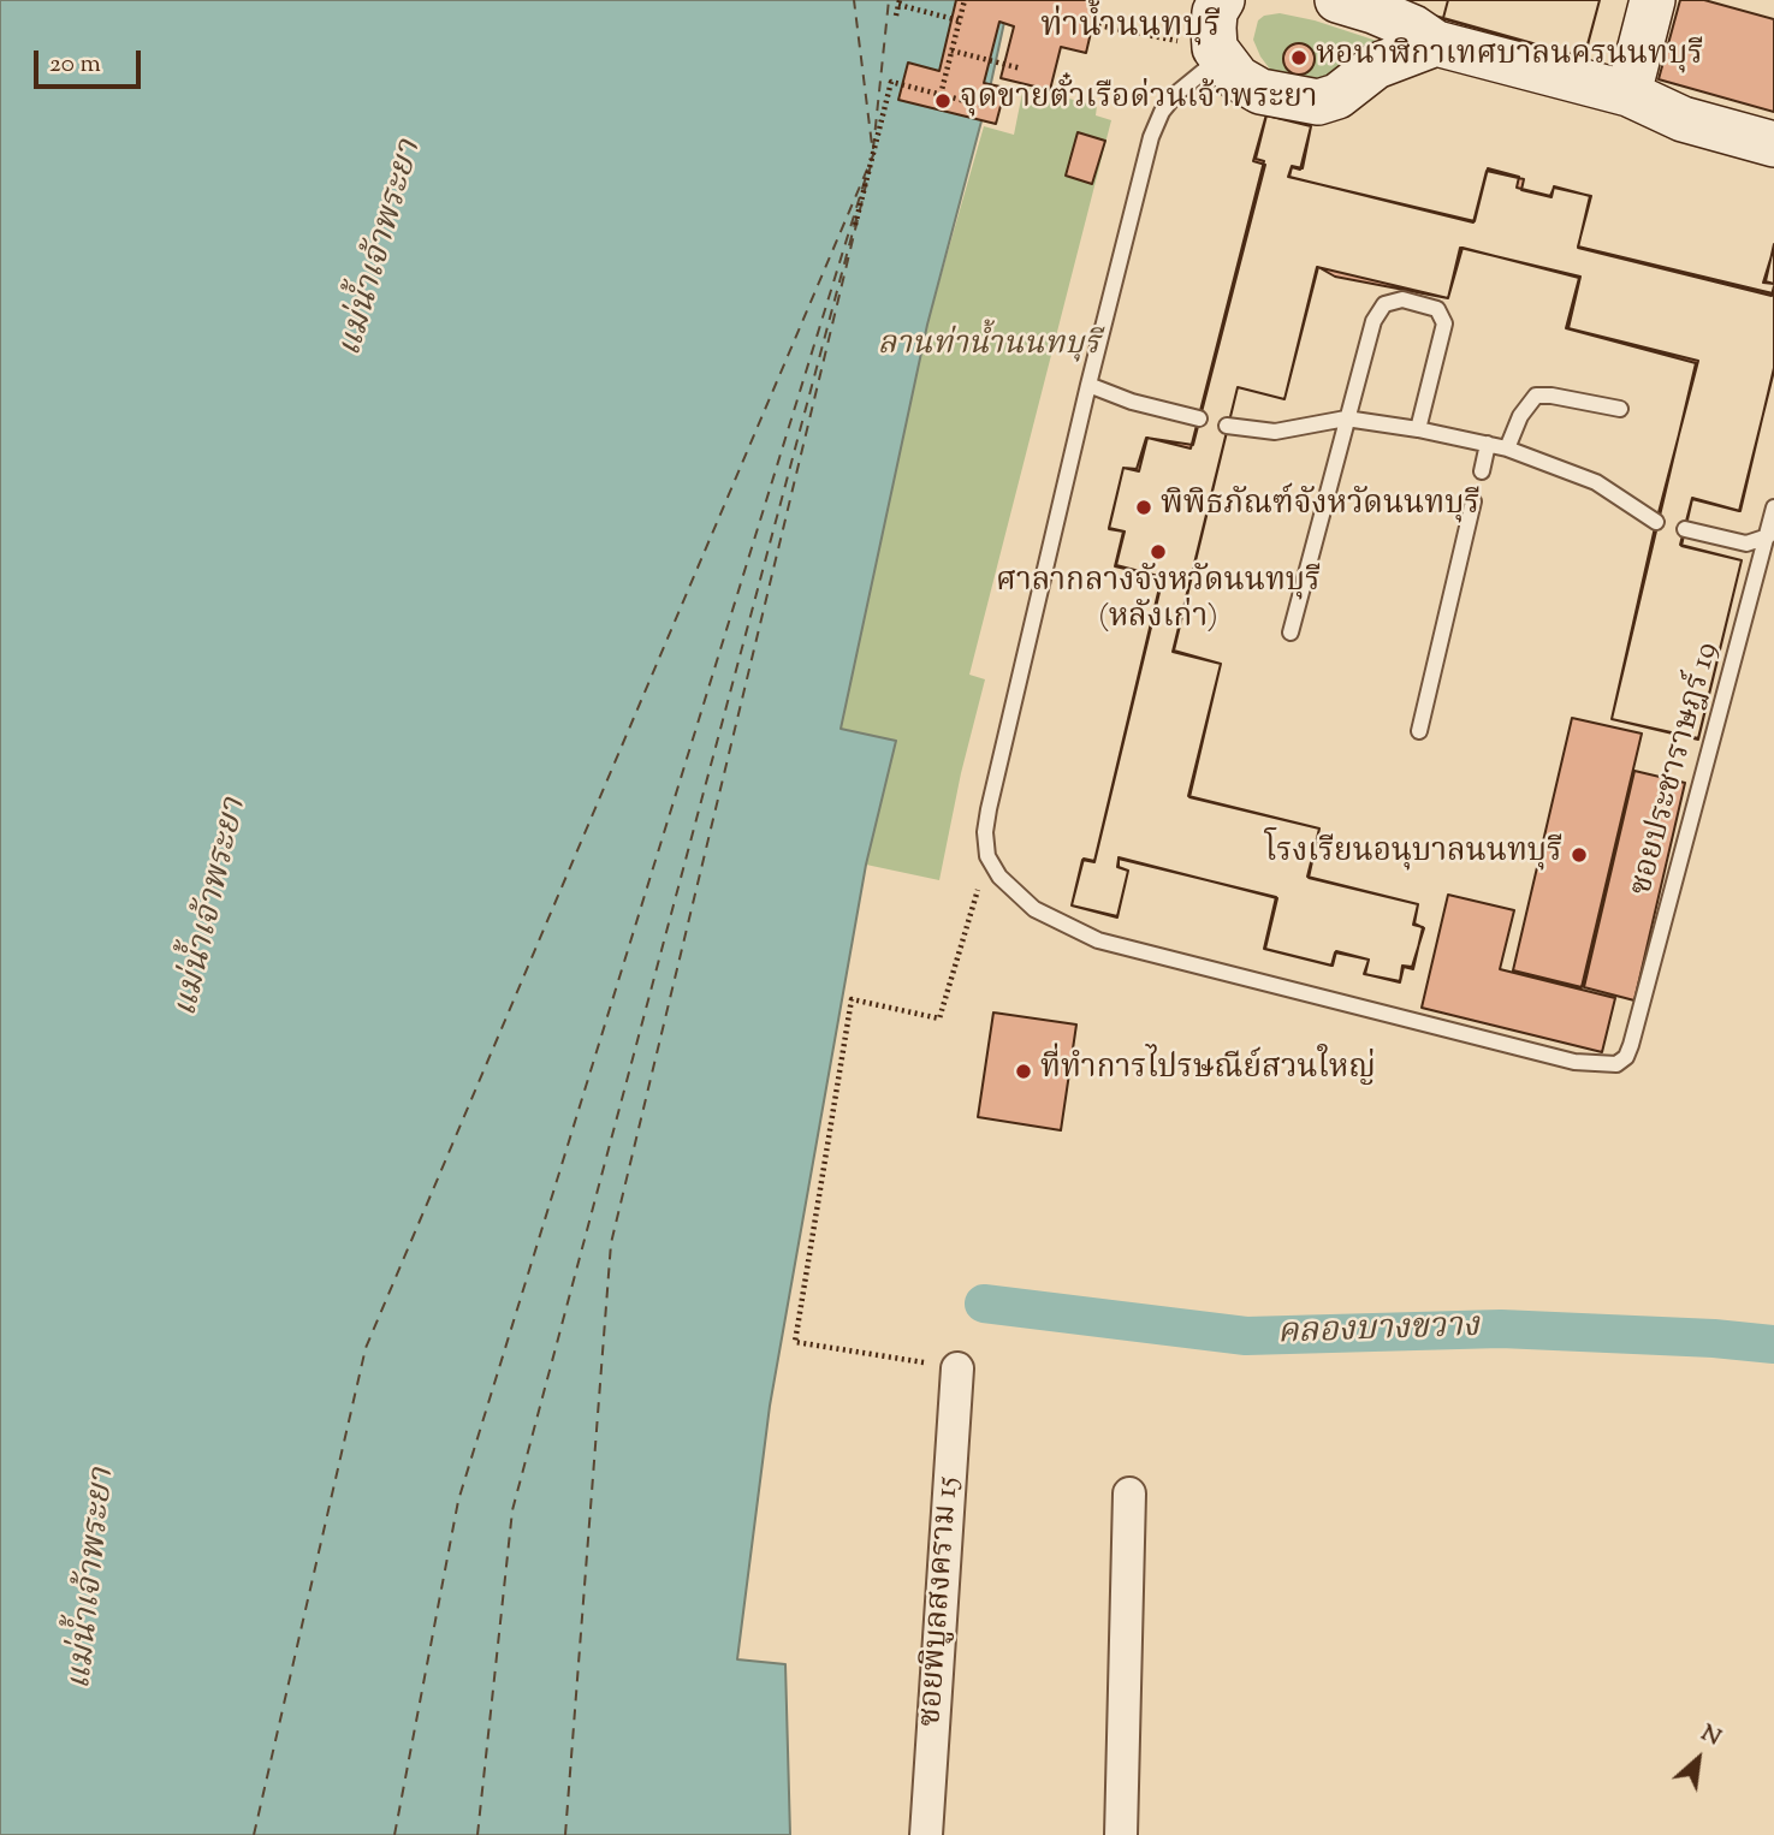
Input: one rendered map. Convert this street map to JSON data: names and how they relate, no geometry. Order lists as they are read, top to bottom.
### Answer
{
  "streets": {
    "street": ["ซอยพิบูลสงคราม 15"],
    "lane": ["ซอยประชาราษฎร์ 19"]
  },
  "districts": ["ท่าน้ำนนทบุรี"],
  "water": ["แม่น้ำเจ้าพระยา", "คลองบางขวาง"],
  "parks": ["ลานท่าน้ำนนทบุรี"],
  "places": [
    "หอนาฬิกาเทศบาลนครนนทบุรี",
    "จุดขายตั๋วเรือด่วนเจ้าพระยา",
    "พิพิธภัณฑ์จังหวัดนนทบุรี",
    "ศาลากลางจังหวัดนนทบุรี (หลังเก่า)",
    "โรงเรียนอนุบาลนนทบุรี",
    "ที่ทำการไปรษณีย์สวนใหญ่"
  ],
  "scale_bar": "20 m",
  "north": "top right"
}
